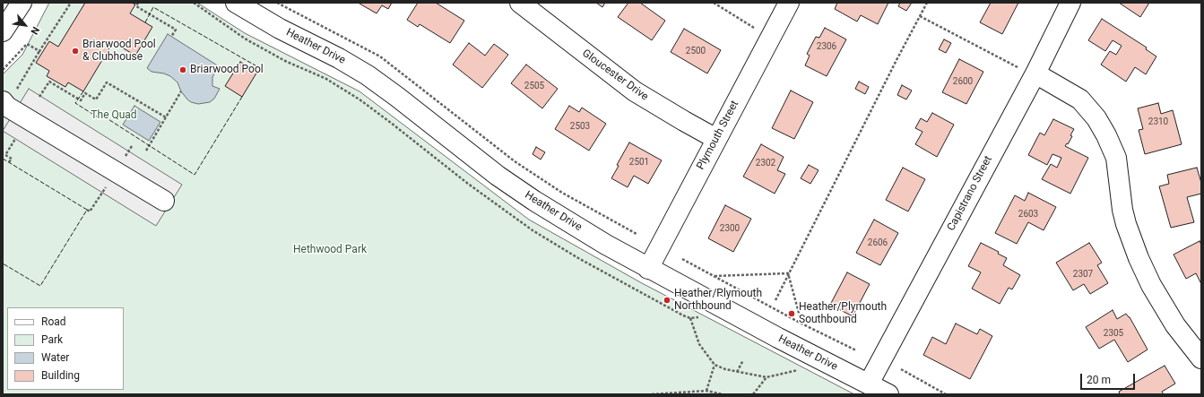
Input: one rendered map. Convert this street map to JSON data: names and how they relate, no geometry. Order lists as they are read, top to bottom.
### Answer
{
  "streets": {
    "street": [
      "Heather Drive",
      "Gloucester Drive",
      "Plymouth Street",
      "Capistrano Street"
    ]
  },
  "crossings": [
    ["Heather Drive", "Plymouth Street"],
    ["Heather Drive", "Capistrano Street"],
    ["Gloucester Drive", "Plymouth Street"]
  ],
  "parks": ["The Quad", "Hethwood Park"],
  "places": [
    "Briarwood Pool & Clubhouse",
    "Briarwood Pool",
    "Heather/Plymouth Northbound",
    "Heather/Plymouth Southbound"
  ],
  "house_numbers": [
    "2306",
    "2500",
    "2600",
    "2505",
    "2310",
    "2503",
    "2501",
    "2302",
    "2603",
    "2300",
    "2606",
    "2307",
    "2305"
  ],
  "legend": [
    "Road",
    "Park",
    "Water",
    "Building"
  ],
  "scale_bar": "20 m",
  "north": "bottom right"
}
